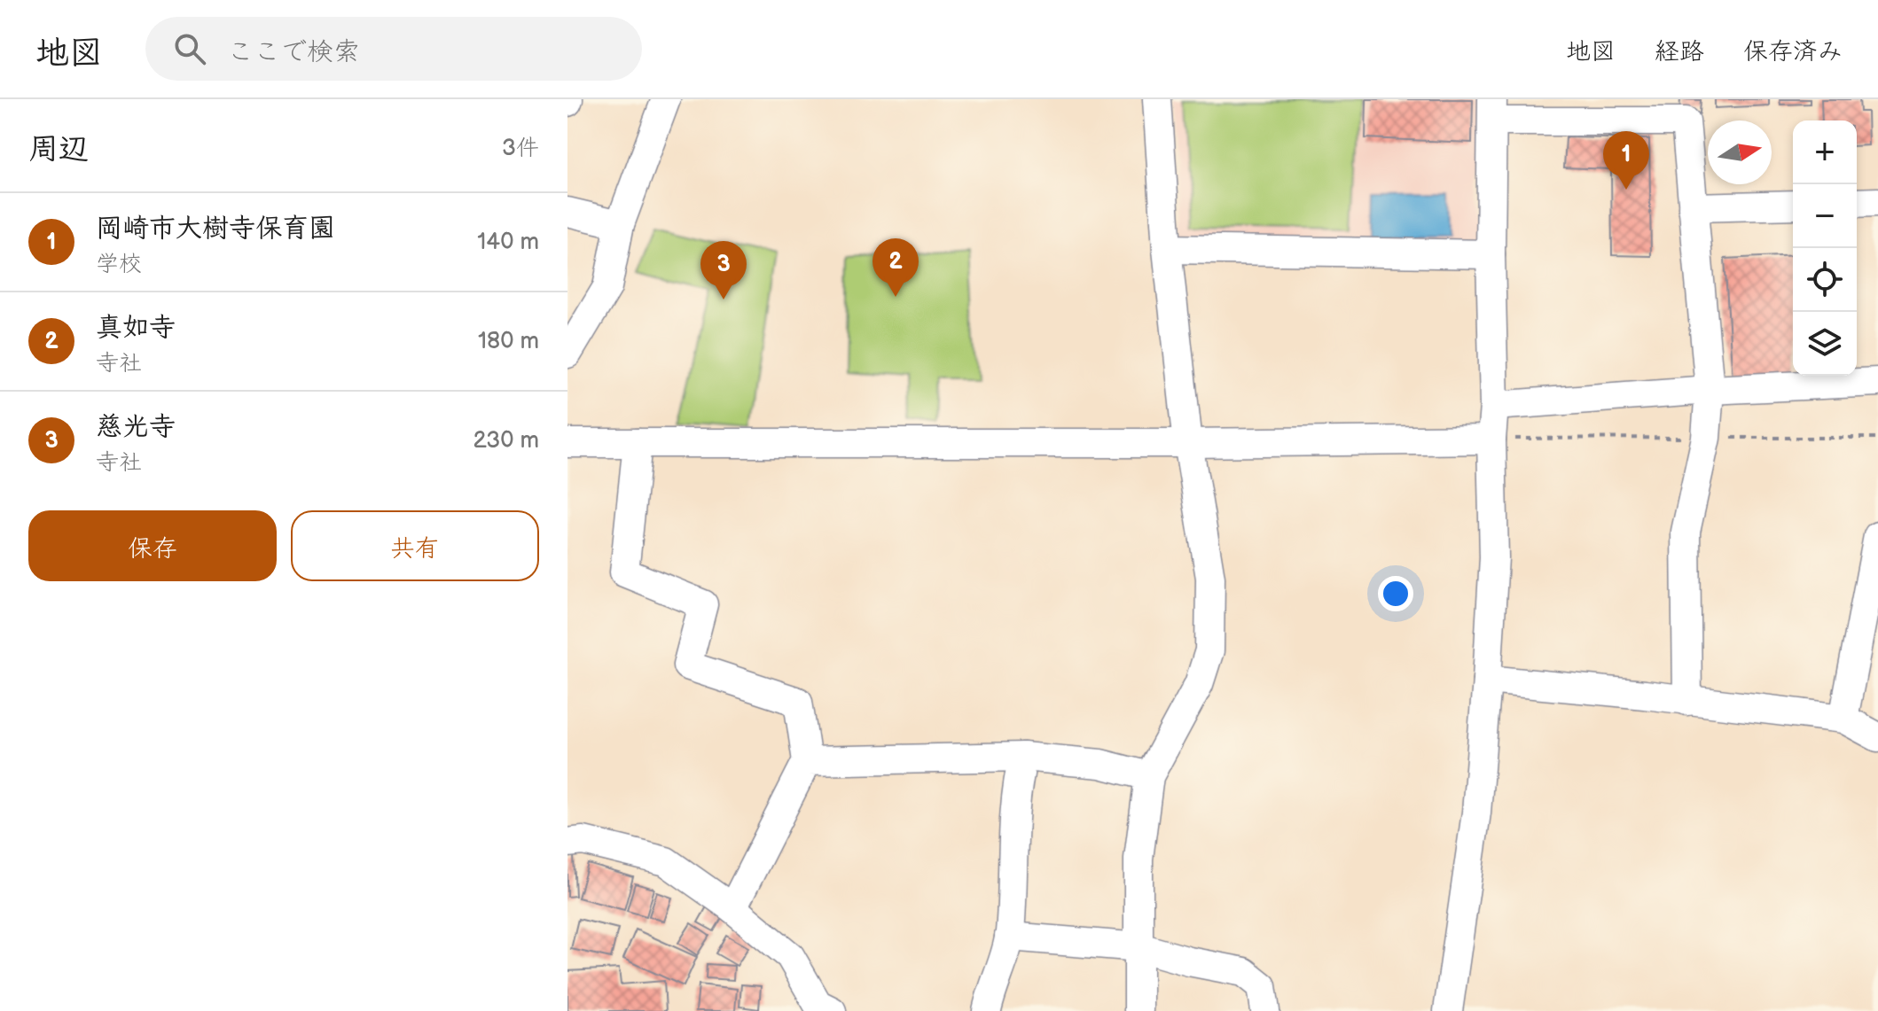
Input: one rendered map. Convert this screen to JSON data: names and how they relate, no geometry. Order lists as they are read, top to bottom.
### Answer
{
  "north": "right",
  "page": {
    "header": "地図",
    "search": "ここで検索",
    "nav": ["地図", "経路", "保存済み"],
    "heading": ["周辺", "3件"],
    "map_buttons": ["+", "−"],
    "pins": ["1", "2", "3"],
    "list": [
      {
        "mark": "1",
        "name": "岡崎市大樹寺保育園",
        "note": "学校",
        "value": "140 m"
      },
      {
        "mark": "2",
        "name": "真如寺",
        "note": "寺社",
        "value": "180 m"
      },
      {
        "mark": "3",
        "name": "慈光寺",
        "note": "寺社",
        "value": "230 m"
      }
    ],
    "buttons": ["保存", "共有"]
  }
}
